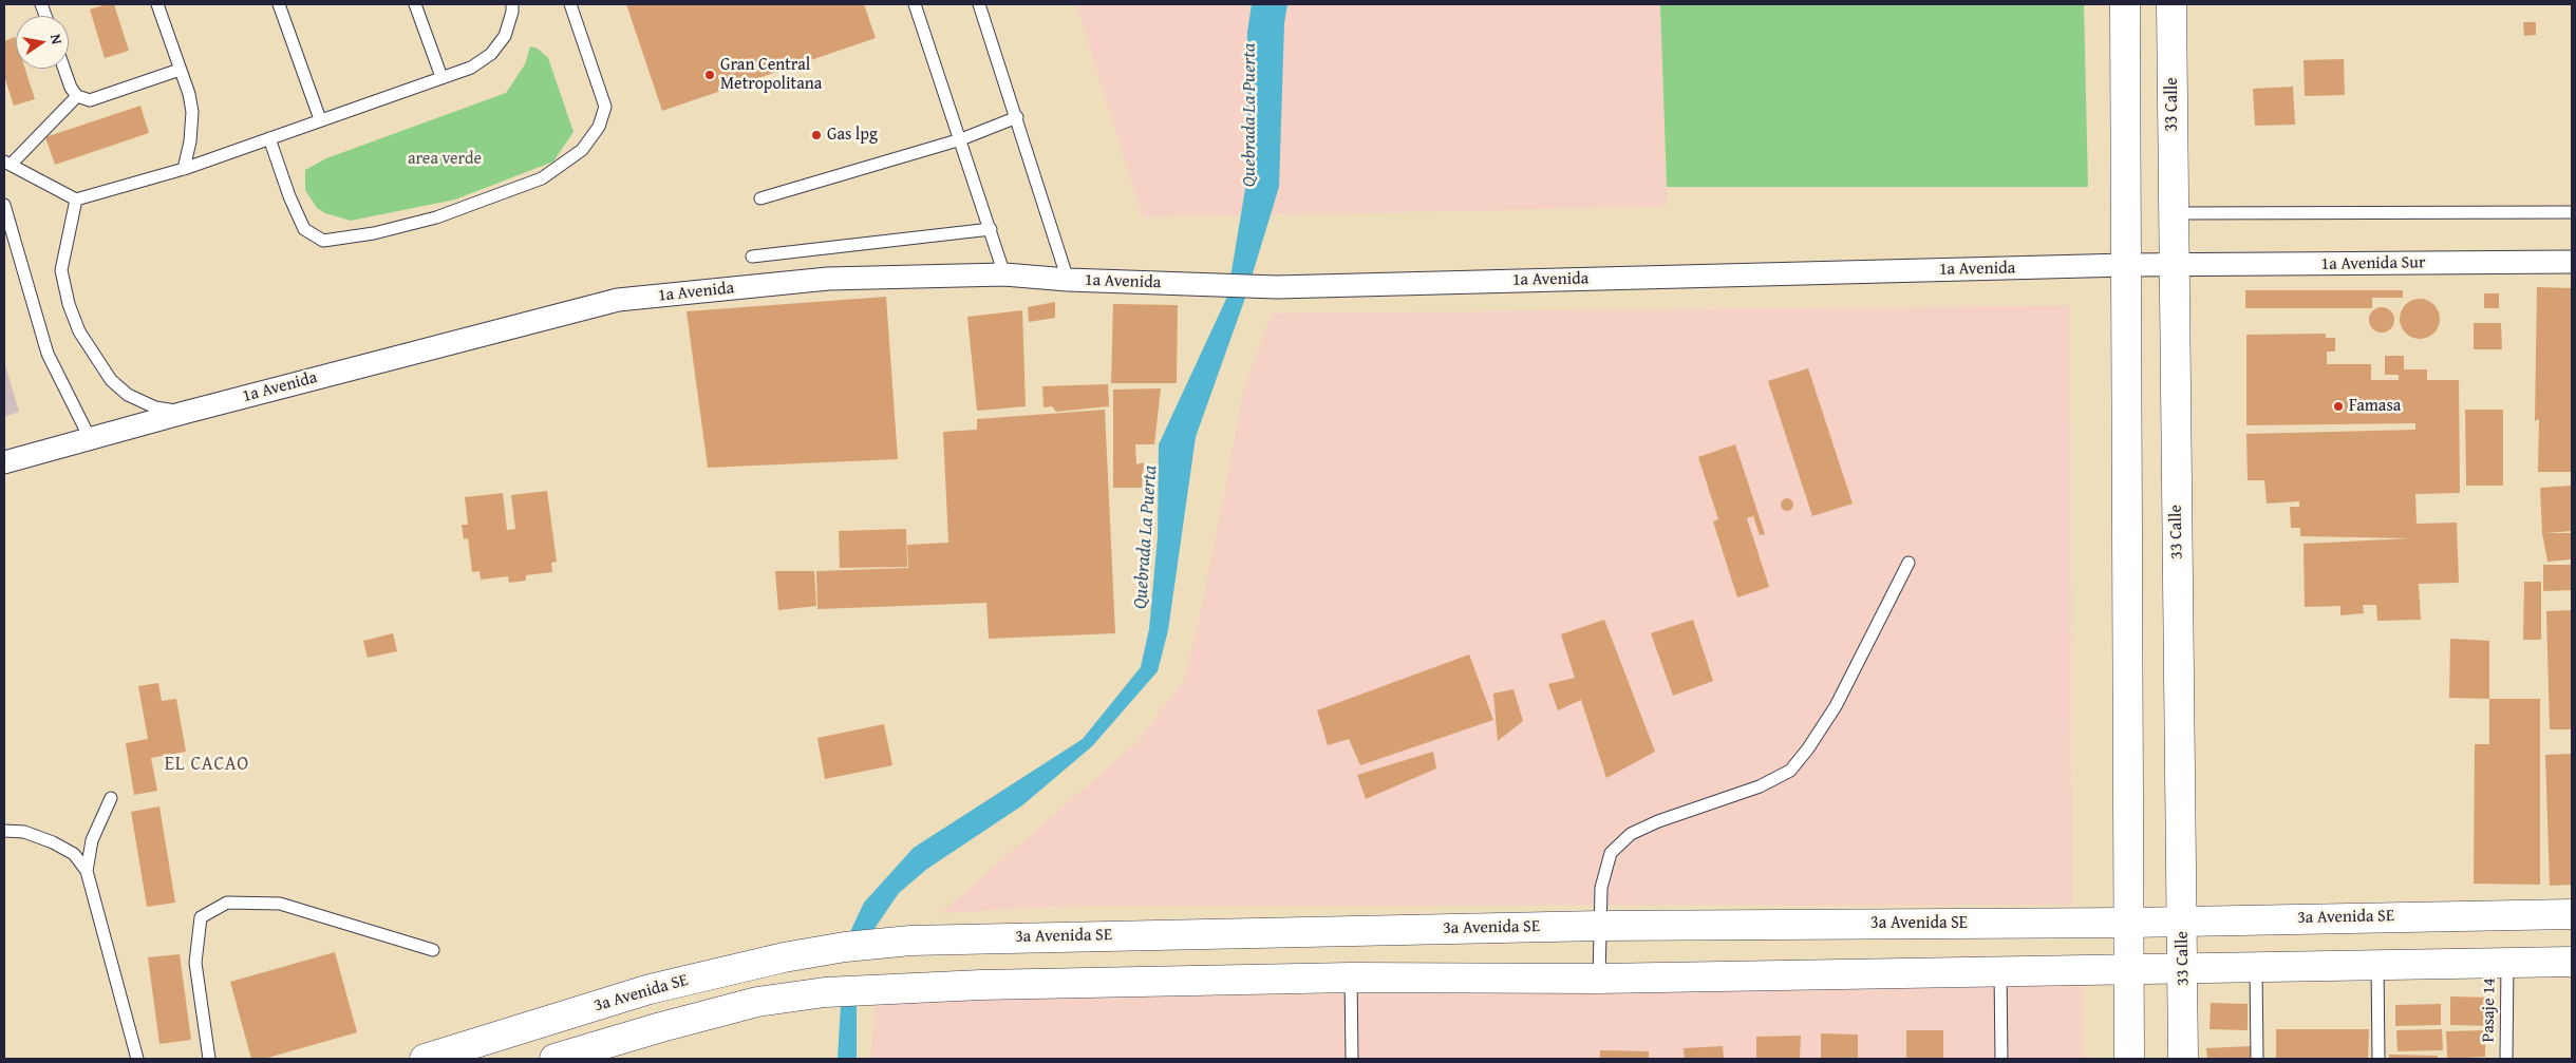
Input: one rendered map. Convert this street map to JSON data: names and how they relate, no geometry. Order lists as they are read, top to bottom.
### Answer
{
  "streets": {
    "street": [
      "33 Calle",
      "1a Avenida Sur",
      "1a Avenida",
      "3a Avenida SE"
    ],
    "lane": ["Pasaje 14"]
  },
  "crossings": [
    ["33 Calle", "1a Avenida Sur"],
    ["33 Calle", "1a Avenida"],
    ["33 Calle", "3a Avenida SE"],
    ["1a Avenida Sur", "1a Avenida"]
  ],
  "districts": ["EL CACAO"],
  "water": ["Quebrada La Puerta"],
  "parks": ["area verde"],
  "places": ["Gran Central Metropolitana", "Gas lpg", "Famasa"],
  "north": "right"
}
